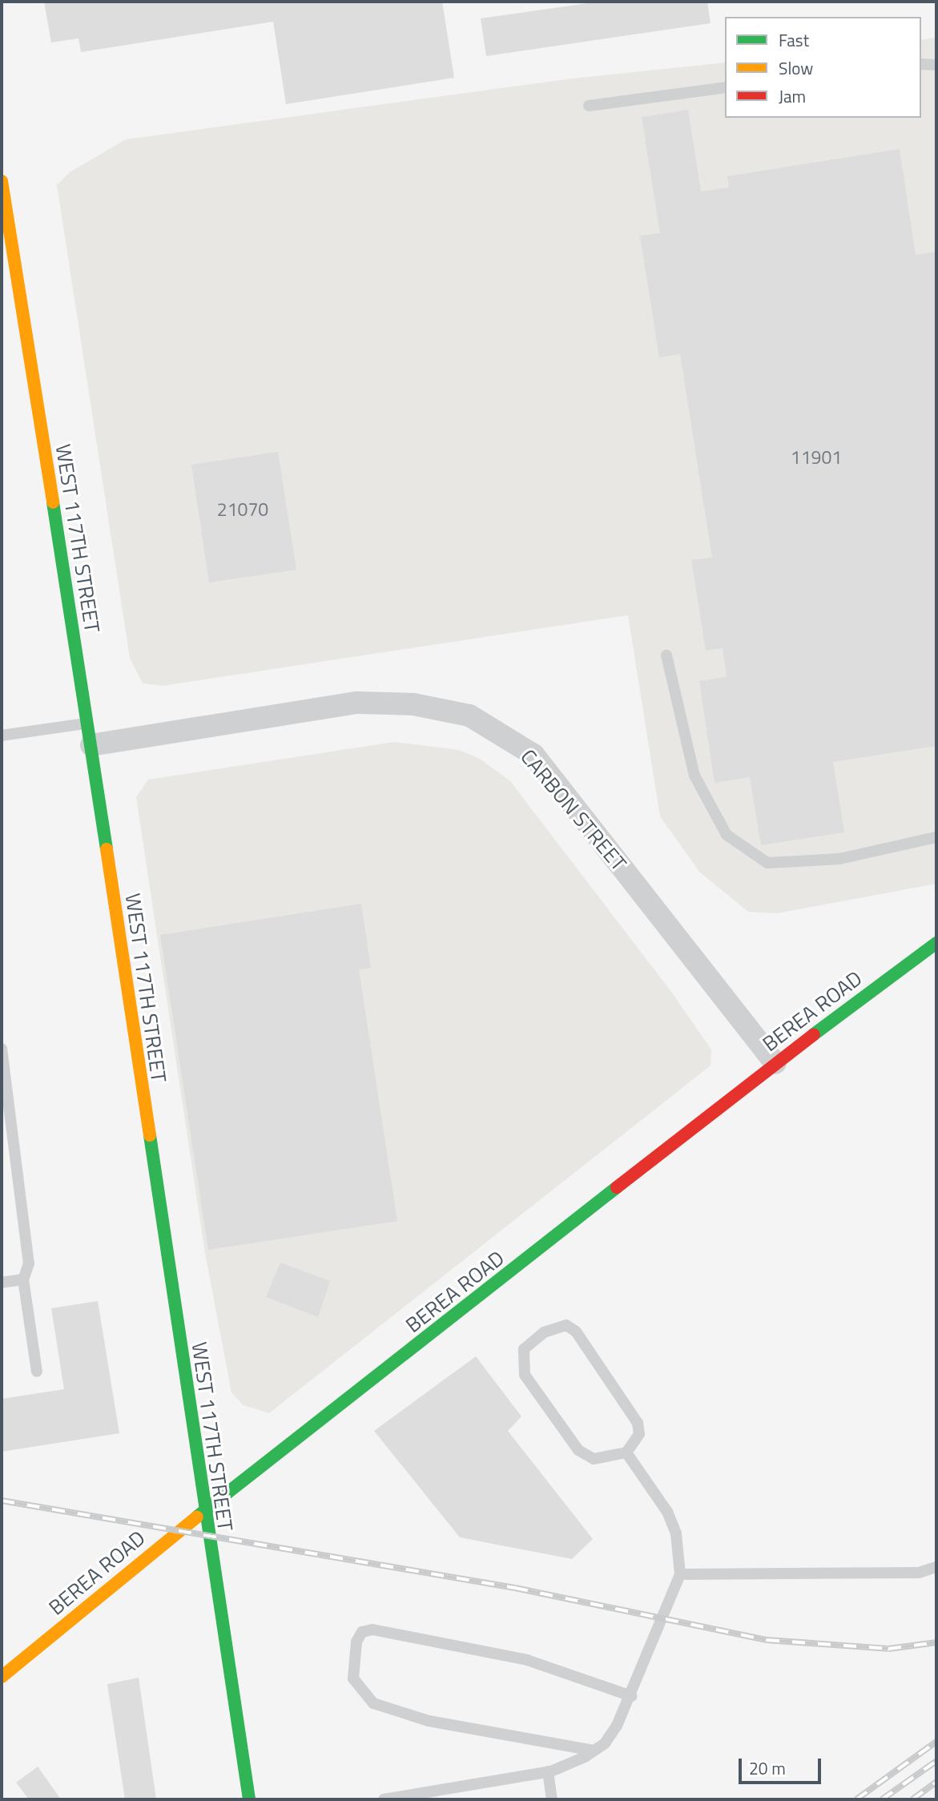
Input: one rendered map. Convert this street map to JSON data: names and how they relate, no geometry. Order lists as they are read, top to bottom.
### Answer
{
  "streets": {
    "main road": ["WEST 117TH STREET", "BEREA ROAD"],
    "street": ["CARBON STREET"]
  },
  "crossings": [
    ["WEST 117TH STREET", "CARBON STREET"],
    ["WEST 117TH STREET", "BEREA ROAD"],
    ["CARBON STREET", "BEREA ROAD"]
  ],
  "house_numbers": ["11901", "21070"],
  "legend": ["Fast", "Slow", "Jam"],
  "scale_bar": "20 m"
}
